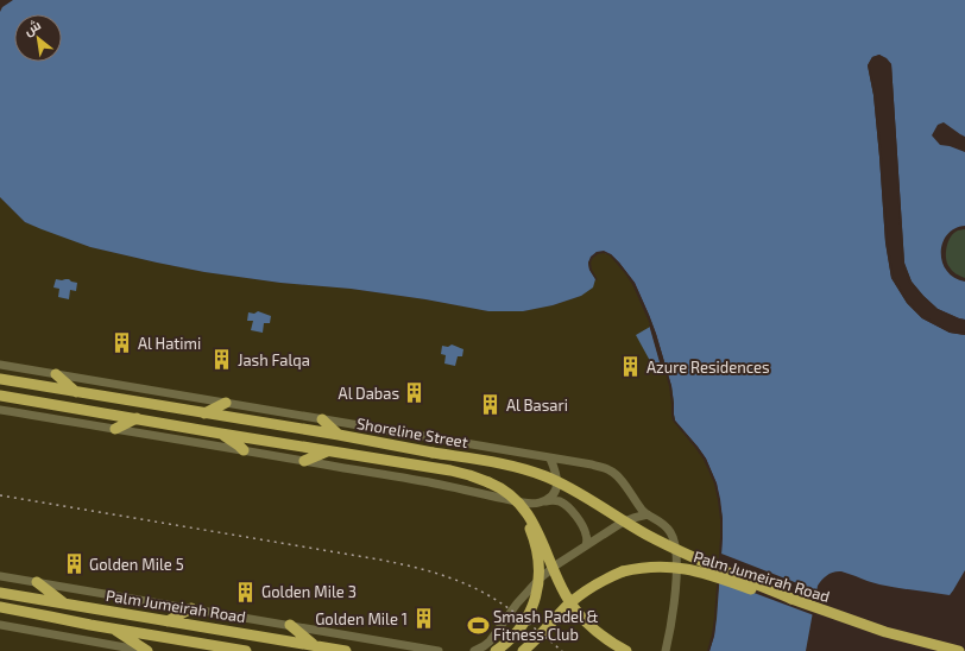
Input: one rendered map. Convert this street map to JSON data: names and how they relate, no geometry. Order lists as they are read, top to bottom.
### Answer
{
  "streets": {
    "main road": ["Shoreline Street", "Palm Jumeirah Road"]
  },
  "crossings": [
    ["Shoreline Street", "Palm Jumeirah Road"]
  ],
  "places": {
    "building": [
      "Al Hatimi",
      "Jash Falqa",
      "Azure Residences",
      "Al Dabas",
      "Al Basari",
      "Golden Mile 5",
      "Golden Mile 3",
      "Golden Mile 1"
    ],
    "sports": ["Smash Padel & Fitness Club"]
  },
  "north": "top left"
}
